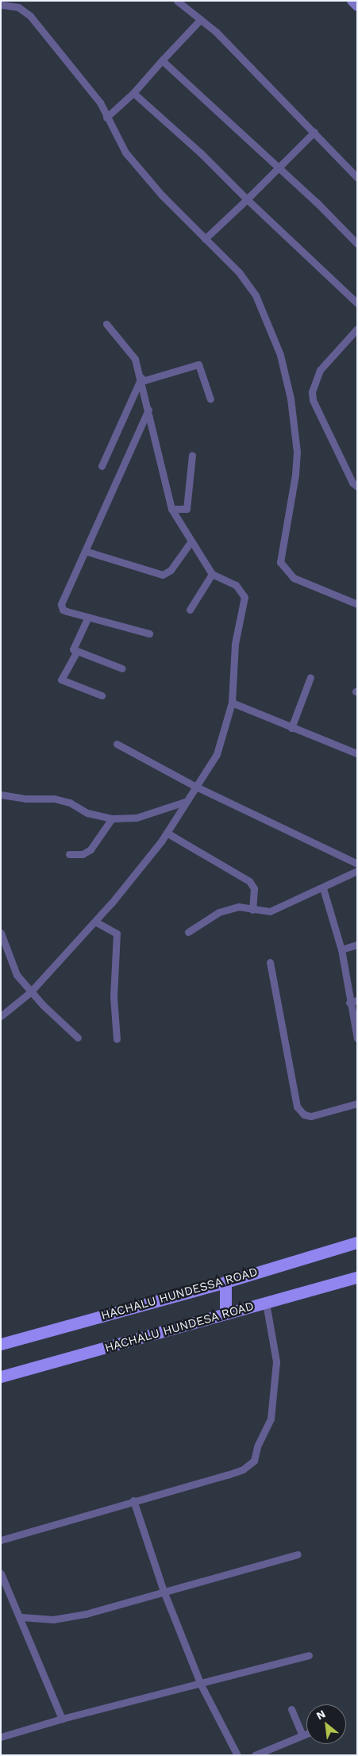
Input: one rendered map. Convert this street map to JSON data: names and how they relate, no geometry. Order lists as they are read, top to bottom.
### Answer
{
  "streets": {
    "main road": ["HACHALU HUNDESSA ROAD", "HACHALU HUNDESA ROAD"]
  },
  "north": "top left"
}
